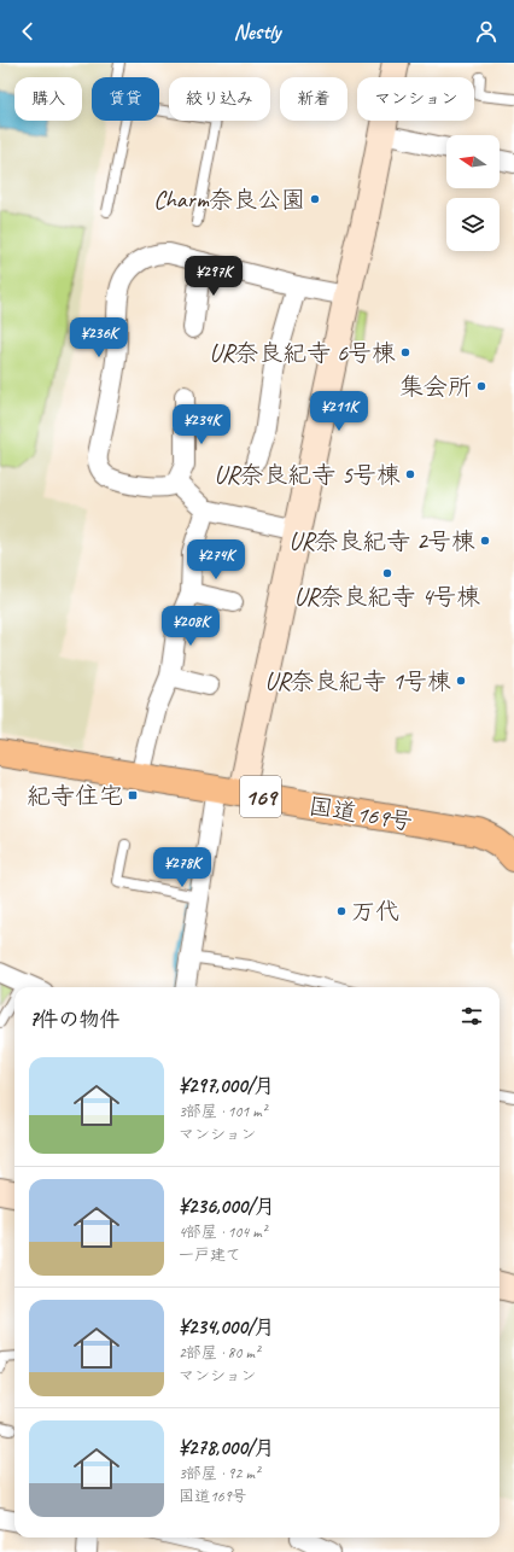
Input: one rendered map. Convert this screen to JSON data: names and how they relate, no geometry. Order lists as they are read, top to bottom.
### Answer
{
  "streets": {
    "highway": ["169", "国道169号"]
  },
  "places": {
    "other": [
      "Charm奈良公園",
      "UR奈良紀寺 6号棟",
      "集会所",
      "UR奈良紀寺 5号棟",
      "UR奈良紀寺 2号棟",
      "UR奈良紀寺 4号棟",
      "UR奈良紀寺 1号棟",
      "万代"
    ],
    "transit": ["紀寺住宅"]
  },
  "north": "left",
  "page": {
    "header": "Nestly",
    "chip": [
      "購入",
      "賃貸",
      "絞り込み",
      "新着",
      "マンション"
    ],
    "price": [
      "¥297K",
      "¥236K",
      "¥211K",
      "¥234K",
      "¥274K",
      "¥208K",
      "¥278K"
    ],
    "heading": "7件の物件",
    "list": [
      {
        "name": "¥297,000/月",
        "note": "3部屋 · 101 m² · マンション"
      },
      {
        "name": "¥236,000/月",
        "note": "4部屋 · 104 m² · 一戸建て"
      },
      {
        "name": "¥234,000/月",
        "note": "2部屋 · 80 m² · マンション"
      },
      {
        "name": "¥278,000/月",
        "note": "3部屋 · 92 m² · 国道169号"
      }
    ]
  }
}
